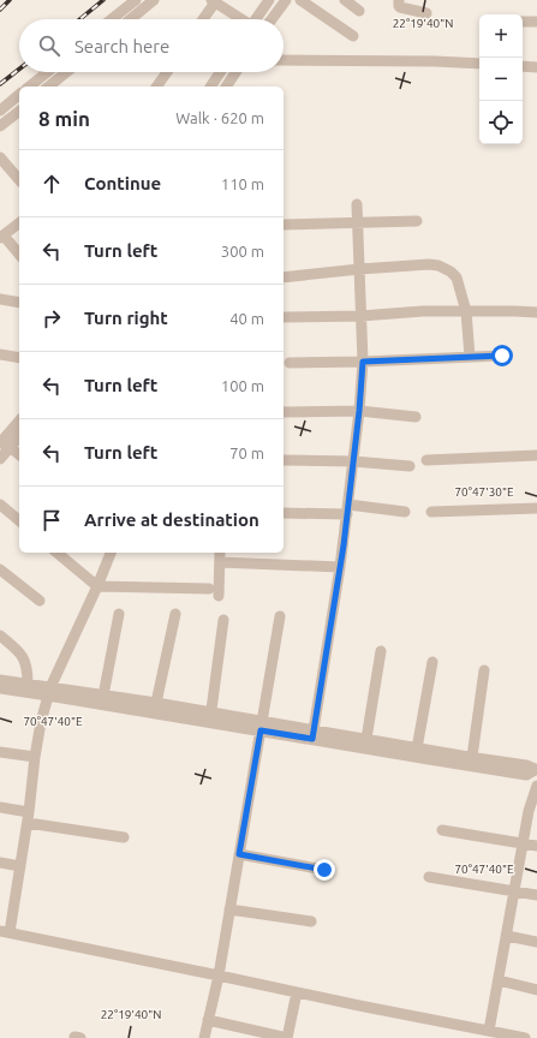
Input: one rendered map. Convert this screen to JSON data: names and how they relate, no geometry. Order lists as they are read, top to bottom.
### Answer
{
  "page": {
    "map_buttons": ["+", "−"],
    "search": "Search here",
    "heading": ["8 min", "Walk · 620 m"],
    "list": [
      ["Continue", "110 m"],
      ["Turn left", "300 m"],
      ["Turn right", "40 m"],
      ["Turn left", "100 m"],
      ["Turn left", "70 m"],
      "Arrive at destination"
    ]
  },
  "coordinates": ["22°19'40\"N", "70°47'30\"E", "70°47'40\"E"]
}
